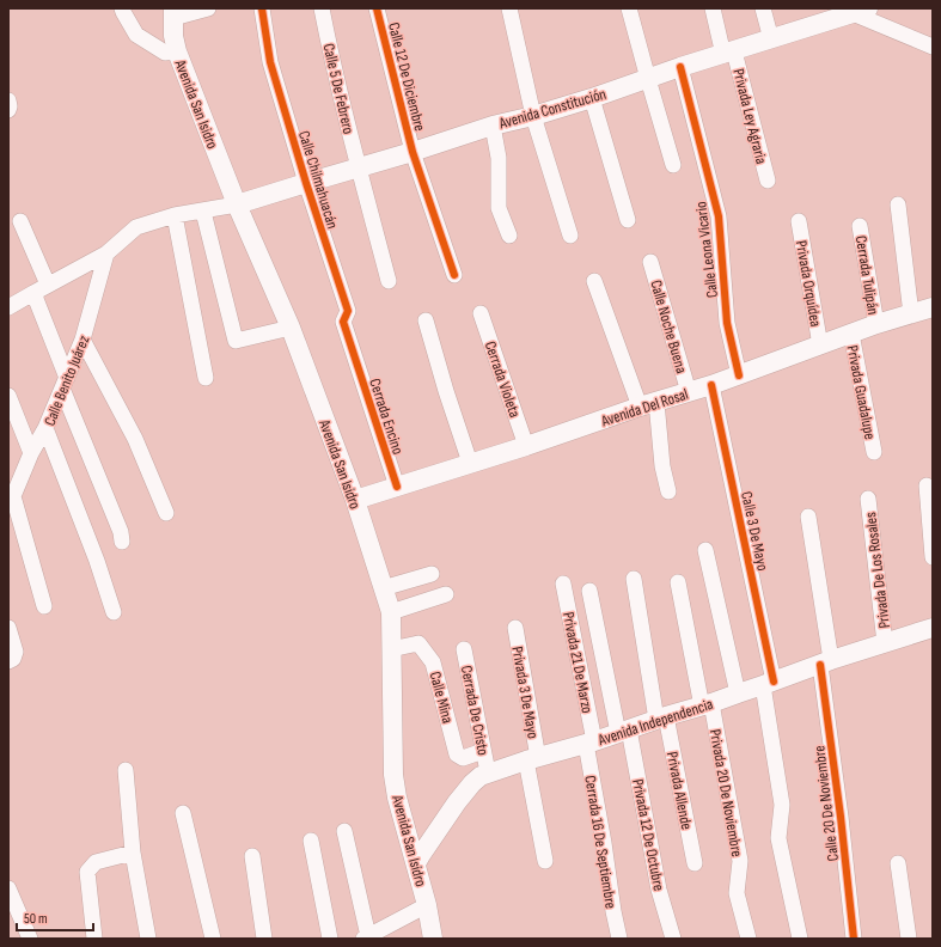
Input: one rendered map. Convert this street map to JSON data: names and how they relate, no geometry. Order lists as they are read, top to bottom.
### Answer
{
  "streets": {
    "main road": [
      "Avenida San Isidro",
      "Avenida Constitución",
      "Avenida Del Rosal",
      "Avenida Independencia"
    ],
    "street": [
      "Calle 12 De Diciembre",
      "Calle 5 De Febrero",
      "Privada Ley Agraria",
      "Calle Chilmahuacán",
      "Calle Leona Vicario",
      "Cerrada Tulipán",
      "Privada Orquídea",
      "Calle Noche Buena",
      "Cerrada Violeta",
      "Calle Benito Juárez",
      "Privada Guadalupe",
      "Cerrada Encino",
      "Calle 3 De Mayo",
      "Privada De Los Rosales",
      "Privada 21 De Marzo",
      "Privada 3 De Mayo",
      "Calle Mina",
      "Cerrada De Cristo",
      "Privada Allende",
      "Privada 20 De Noviembre",
      "Calle 20 De Noviembre",
      "Privada 12 De Octubre",
      "Cerrada 16 De Septiembre"
    ]
  },
  "crossings": [
    ["Calle 12 De Diciembre", "Avenida Constitución"],
    ["Calle 5 De Febrero", "Avenida Constitución"],
    ["Avenida San Isidro", "Avenida Constitución"],
    ["Avenida San Isidro", "Avenida Del Rosal"],
    ["Avenida San Isidro", "Calle Mina"],
    ["Avenida San Isidro", "Avenida Independencia"],
    ["Avenida Constitución", "Privada Ley Agraria"],
    ["Avenida Constitución", "Calle Chilmahuacán"],
    ["Avenida Constitución", "Calle Leona Vicario"],
    ["Calle Chilmahuacán", "Cerrada Encino"],
    ["Calle Leona Vicario", "Avenida Del Rosal"],
    ["Cerrada Tulipán", "Avenida Del Rosal"],
    ["Privada Orquídea", "Avenida Del Rosal"],
    ["Calle Noche Buena", "Avenida Del Rosal"],
    ["Cerrada Violeta", "Avenida Del Rosal"],
    ["Privada Guadalupe", "Avenida Del Rosal"],
    ["Avenida Del Rosal", "Cerrada Encino"],
    ["Avenida Del Rosal", "Calle 3 De Mayo"],
    ["Calle 3 De Mayo", "Avenida Independencia"],
    ["Privada De Los Rosales", "Avenida Independencia"],
    ["Privada 21 De Marzo", "Avenida Independencia"],
    ["Privada 21 De Marzo", "Cerrada 16 De Septiembre"],
    ["Privada 3 De Mayo", "Avenida Independencia"],
    ["Calle Mina", "Cerrada De Cristo"],
    ["Cerrada De Cristo", "Avenida Independencia"],
    ["Avenida Independencia", "Privada Allende"],
    ["Avenida Independencia", "Privada 20 De Noviembre"],
    ["Avenida Independencia", "Calle 20 De Noviembre"],
    ["Avenida Independencia", "Privada 12 De Octubre"],
    ["Avenida Independencia", "Cerrada 16 De Septiembre"]
  ],
  "scale_bar": "50 m"
}
